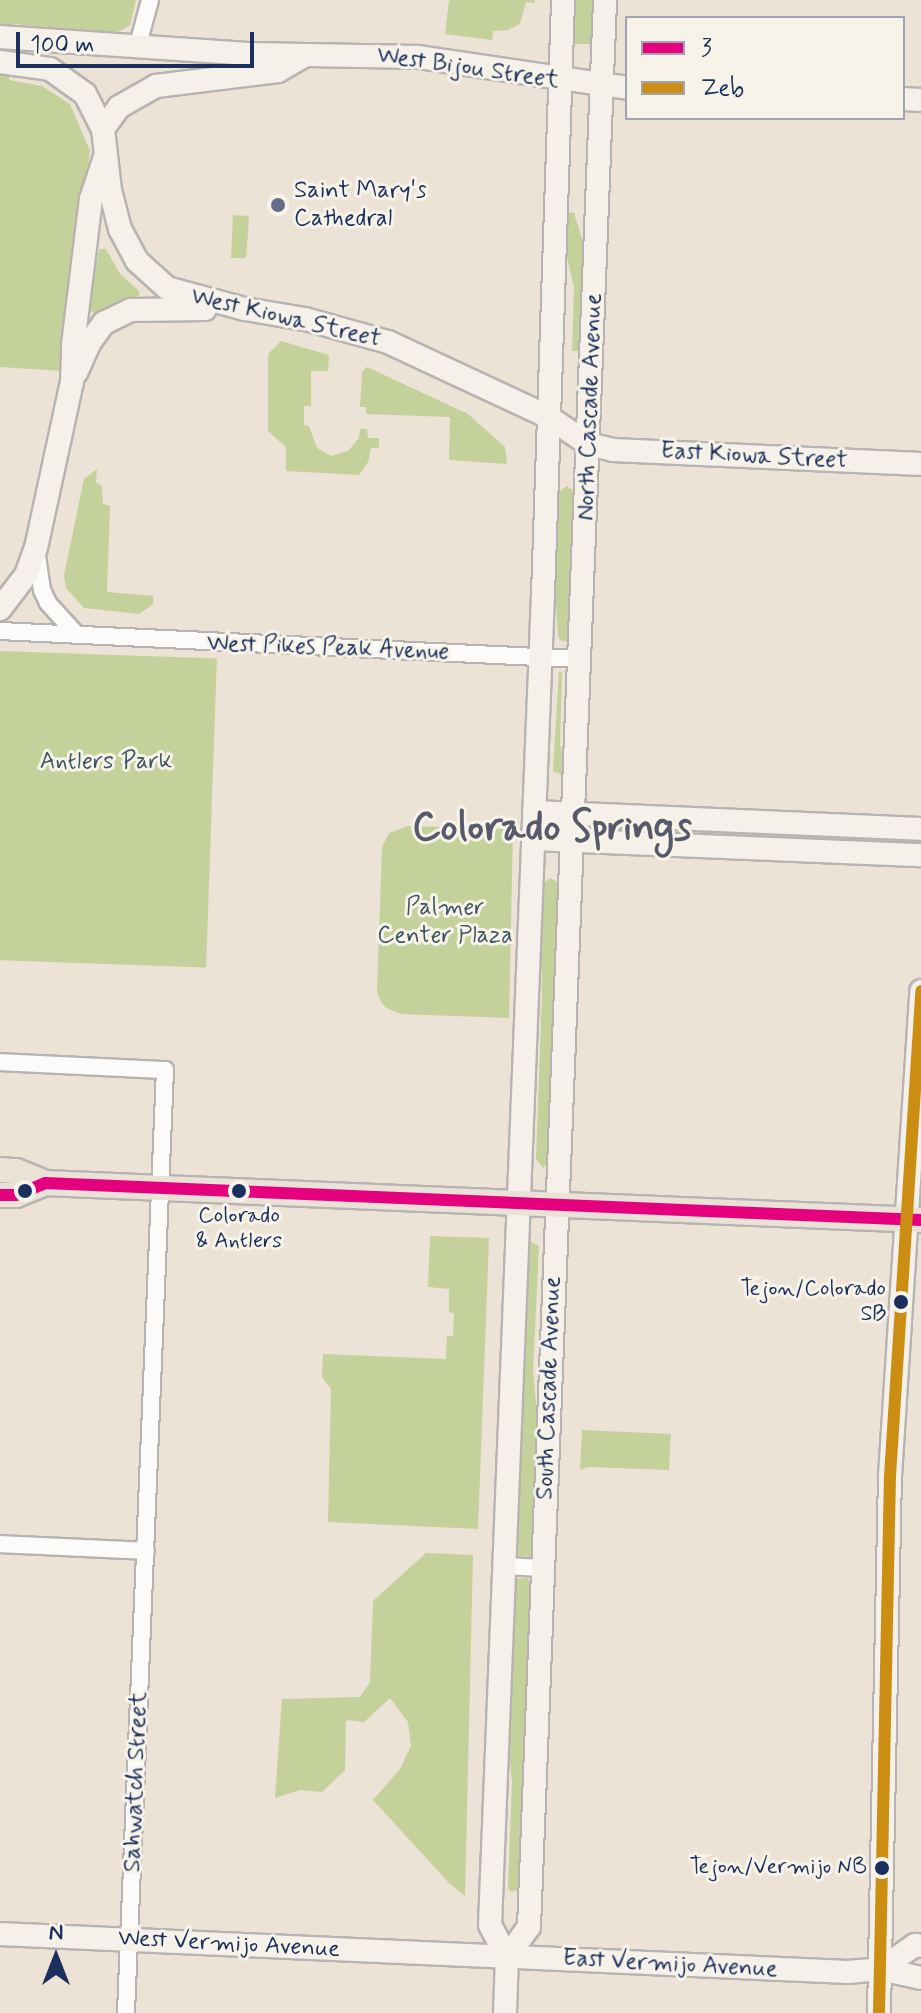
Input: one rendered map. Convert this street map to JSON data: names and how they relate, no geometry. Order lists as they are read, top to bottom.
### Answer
{
  "streets": {
    "main road": [
      "West Bijou Street",
      "West Kiowa Street",
      "North Cascade Avenue",
      "East Kiowa Street",
      "South Cascade Avenue",
      "West Vermijo Avenue",
      "East Vermijo Avenue"
    ],
    "street": ["West Pikes Peak Avenue", "Sahwatch Street"]
  },
  "crossings": [
    ["West Bijou Street", "North Cascade Avenue"],
    ["West Kiowa Street", "North Cascade Avenue"],
    ["West Kiowa Street", "East Kiowa Street"],
    ["North Cascade Avenue", "East Kiowa Street"],
    ["North Cascade Avenue", "West Pikes Peak Avenue"],
    ["North Cascade Avenue", "South Cascade Avenue"],
    ["South Cascade Avenue", "East Vermijo Avenue"],
    ["Sahwatch Street", "West Vermijo Avenue"],
    ["West Vermijo Avenue", "East Vermijo Avenue"]
  ],
  "districts": ["Colorado Springs"],
  "parks": ["Antlers Park", "Palmer Center Plaza"],
  "places": [
    "Saint Mary's Cathedral",
    "Colorado & Antlers",
    "Tejon/Colorado SB",
    "Tejon/Vermijo NB"
  ],
  "lines": ["transit line Zeb", "transit line 3"],
  "legend": ["3", "Zeb"],
  "scale_bar": "100 m",
  "north": "top"
}
